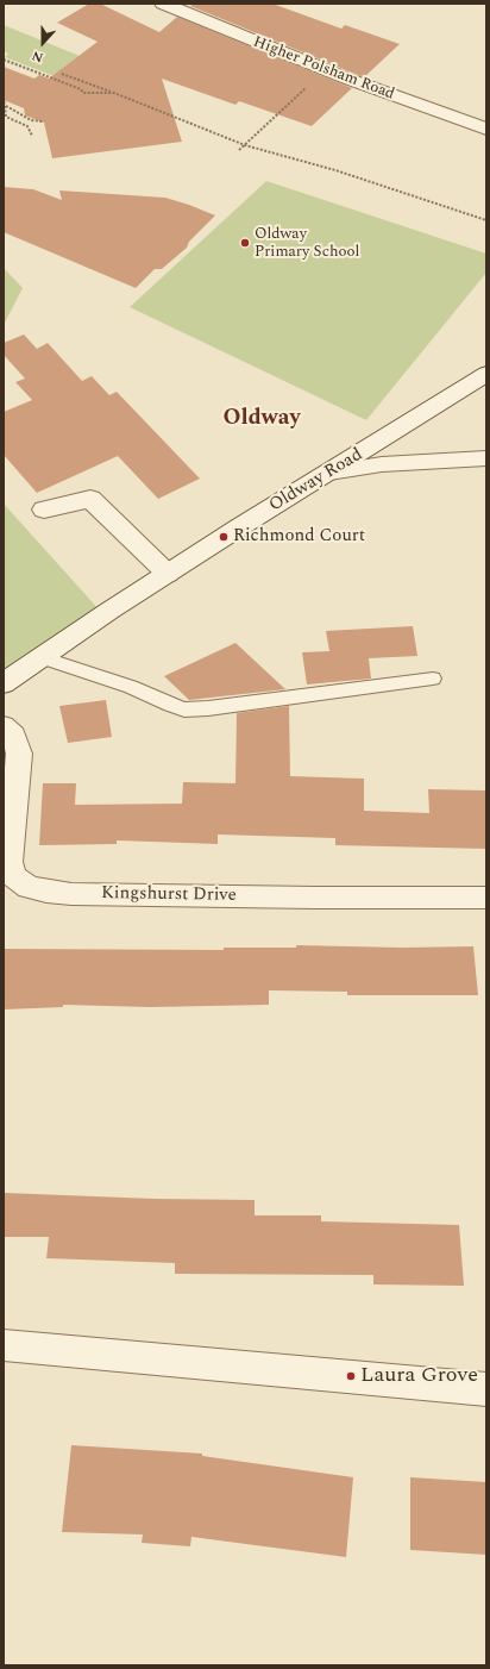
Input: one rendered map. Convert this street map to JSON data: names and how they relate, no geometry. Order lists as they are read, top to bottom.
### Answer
{
  "streets": {
    "street": ["Higher Polsham Road", "Oldway Road", "Kingshurst Drive"]
  },
  "districts": ["Oldway"],
  "places": ["Oldway Primary School", "Richmond Court", "Laura Grove"],
  "north": "bottom"
}
